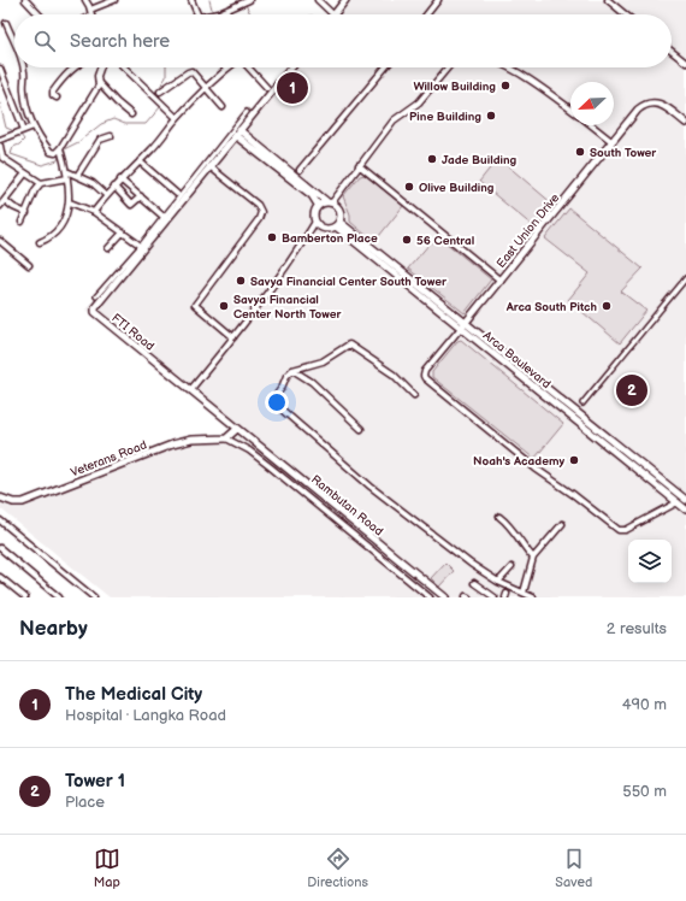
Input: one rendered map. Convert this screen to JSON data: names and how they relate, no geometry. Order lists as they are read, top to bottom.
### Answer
{
  "streets": {
    "street": [
      "East Union Drive",
      "FTI Road",
      "Arca Boulevard",
      "Veterans Road",
      "Rambutan Road"
    ]
  },
  "crossings": [
    ["East Union Drive", "Arca Boulevard"],
    ["FTI Road", "Rambutan Road"]
  ],
  "places": [
    "Willow Building",
    "Pine Building",
    "South Tower",
    "Jade Building",
    "Olive Building",
    "Bamberton Place",
    "56 Central",
    "Savya Financial Center South Tower",
    "Savya Financial Center North Tower",
    "Arca South Pitch",
    "Noah's Academy"
  ],
  "north": "bottom left",
  "page": {
    "search": "Search here",
    "pins": ["1", "2"],
    "heading": ["Nearby", "2 results"],
    "list": [
      {
        "mark": "1",
        "name": "The Medical City",
        "note": "Hospital · Langka Road",
        "value": "490 m"
      },
      {
        "mark": "2",
        "name": "Tower 1",
        "note": "Place",
        "value": "550 m"
      }
    ],
    "nav": ["Map", "Directions", "Saved"]
  }
}
